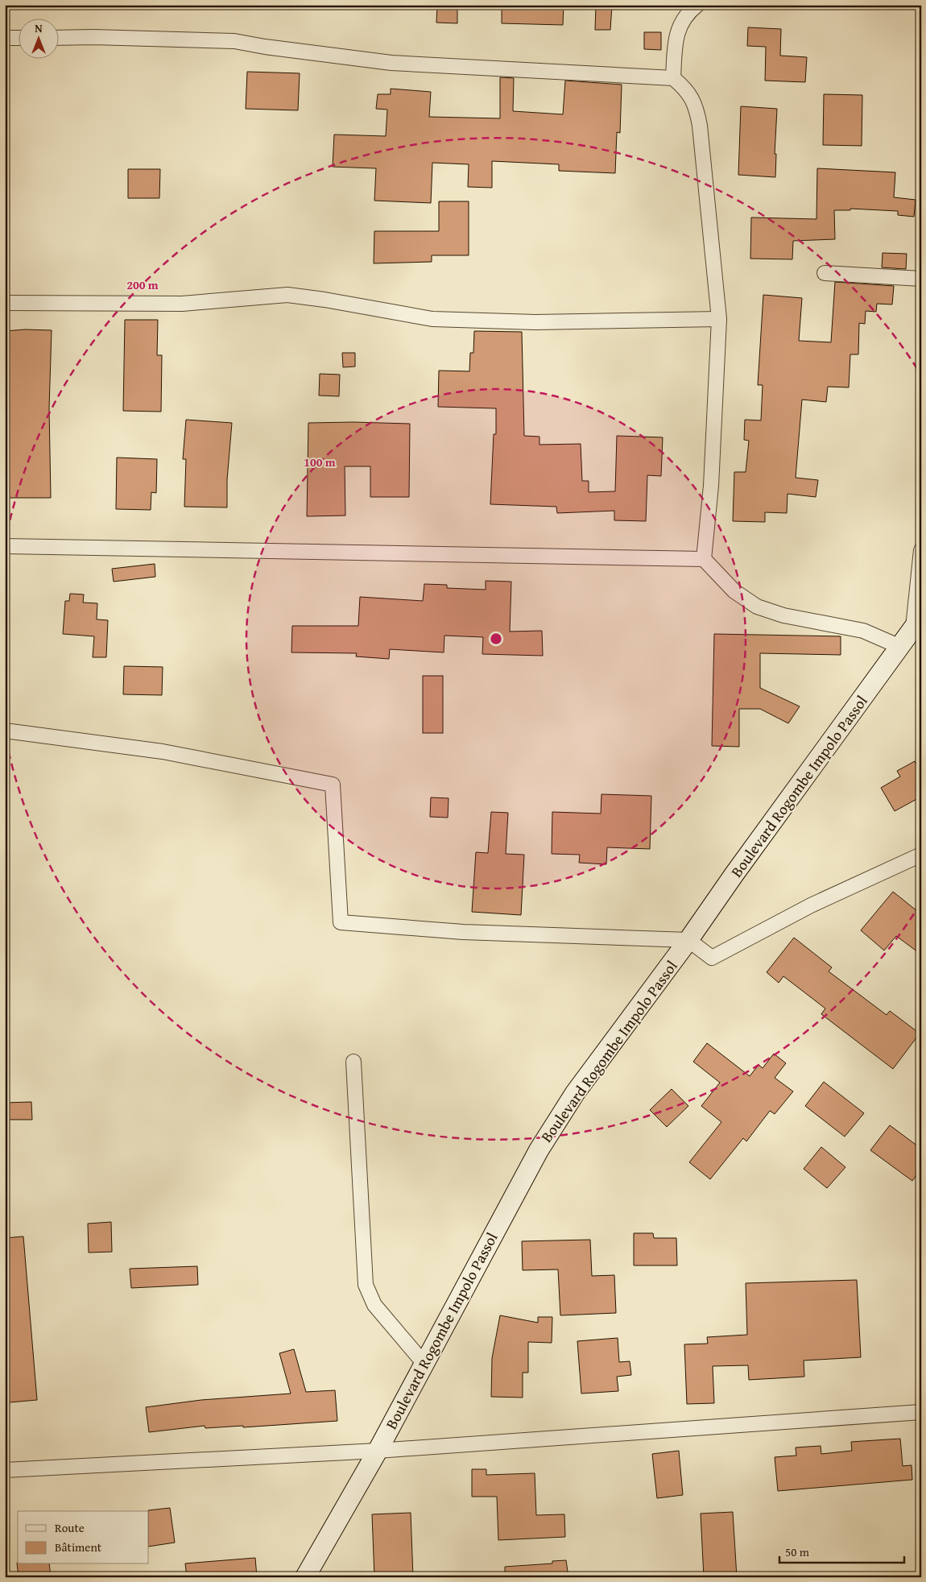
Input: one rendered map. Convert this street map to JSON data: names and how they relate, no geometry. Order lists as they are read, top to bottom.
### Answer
{
  "streets": {
    "street": ["Boulevard Rogombe Impolo Passol"]
  },
  "legend": ["Route", "Bâtiment"],
  "scale_bar": "50 m",
  "north": "top",
  "rings": ["200 m", "100 m"]
}
